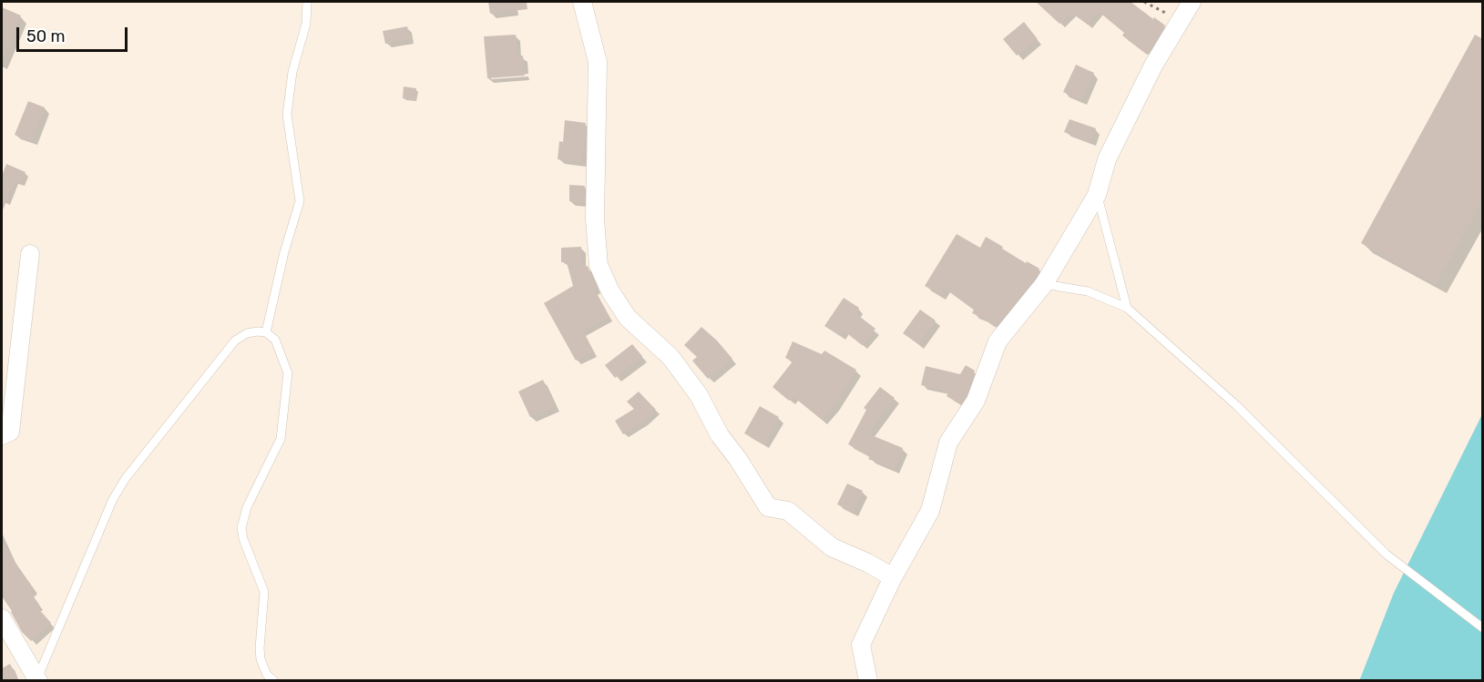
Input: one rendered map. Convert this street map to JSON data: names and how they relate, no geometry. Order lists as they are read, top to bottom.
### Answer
{
  "scale_bar": "50 m"
}
